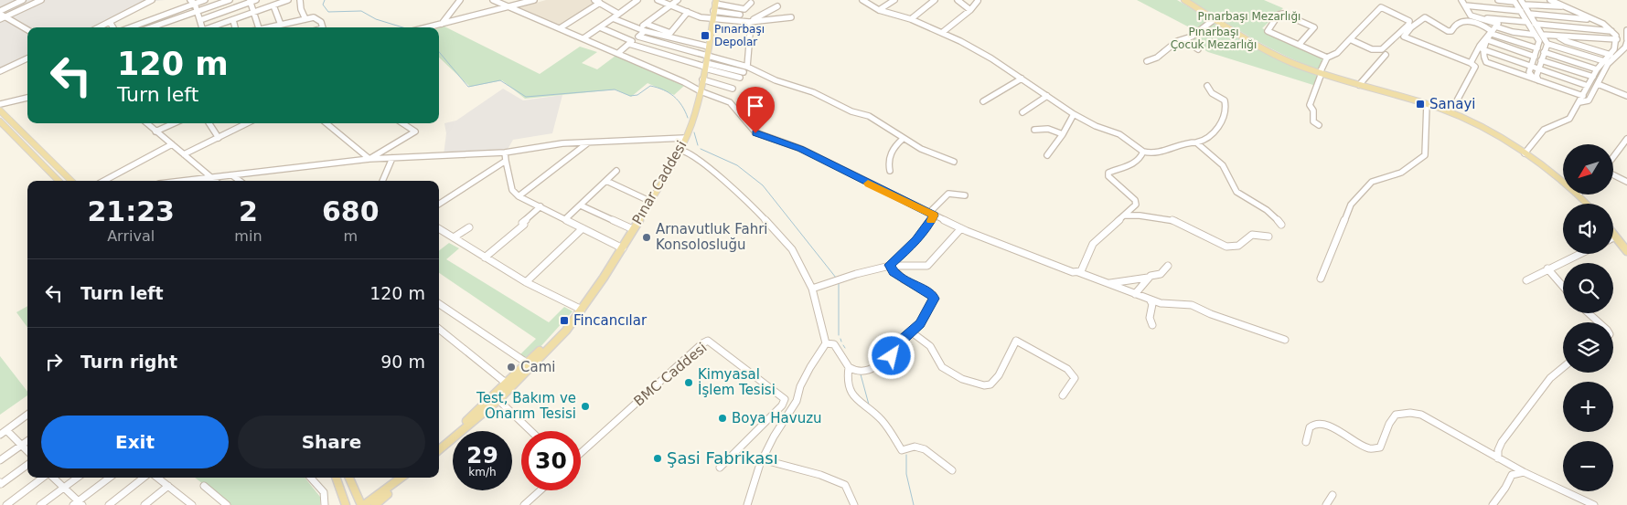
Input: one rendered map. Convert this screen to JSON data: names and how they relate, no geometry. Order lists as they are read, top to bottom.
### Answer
{
  "streets": {
    "main road": ["Pınar Caddesi"],
    "street": ["BMC Caddesi"]
  },
  "parks": ["Pınarbaşı Mezarlığı", "Pınarbaşı Çocuk Mezarlığı"],
  "places": {
    "transit": ["Pınarbaşı Depolar", "Sanayi", "Fincancılar"],
    "other": [
      "Arnavutluk Fahri Konsolosluğu",
      "Cami",
      "Kimyasal İşlem Tesisi",
      "Test, Bakım ve Onarım Tesisi",
      "Boya Havuzu",
      "Şasi Fabrikası"
    ]
  },
  "north": "bottom left",
  "page": {
    "turn": ["120 m", "Turn left"],
    "map_buttons": ["+", "−"],
    "eta": [
      "21:23",
      "Arrival",
      "2",
      "min",
      "680",
      "m"
    ],
    "list": [
      {
        "name": "Turn left",
        "value": "120 m"
      },
      {
        "name": "Turn right",
        "value": "90 m"
      }
    ],
    "buttons": ["Exit", "Share"],
    "speed": "29 km/h",
    "limit": "30"
  }
}
